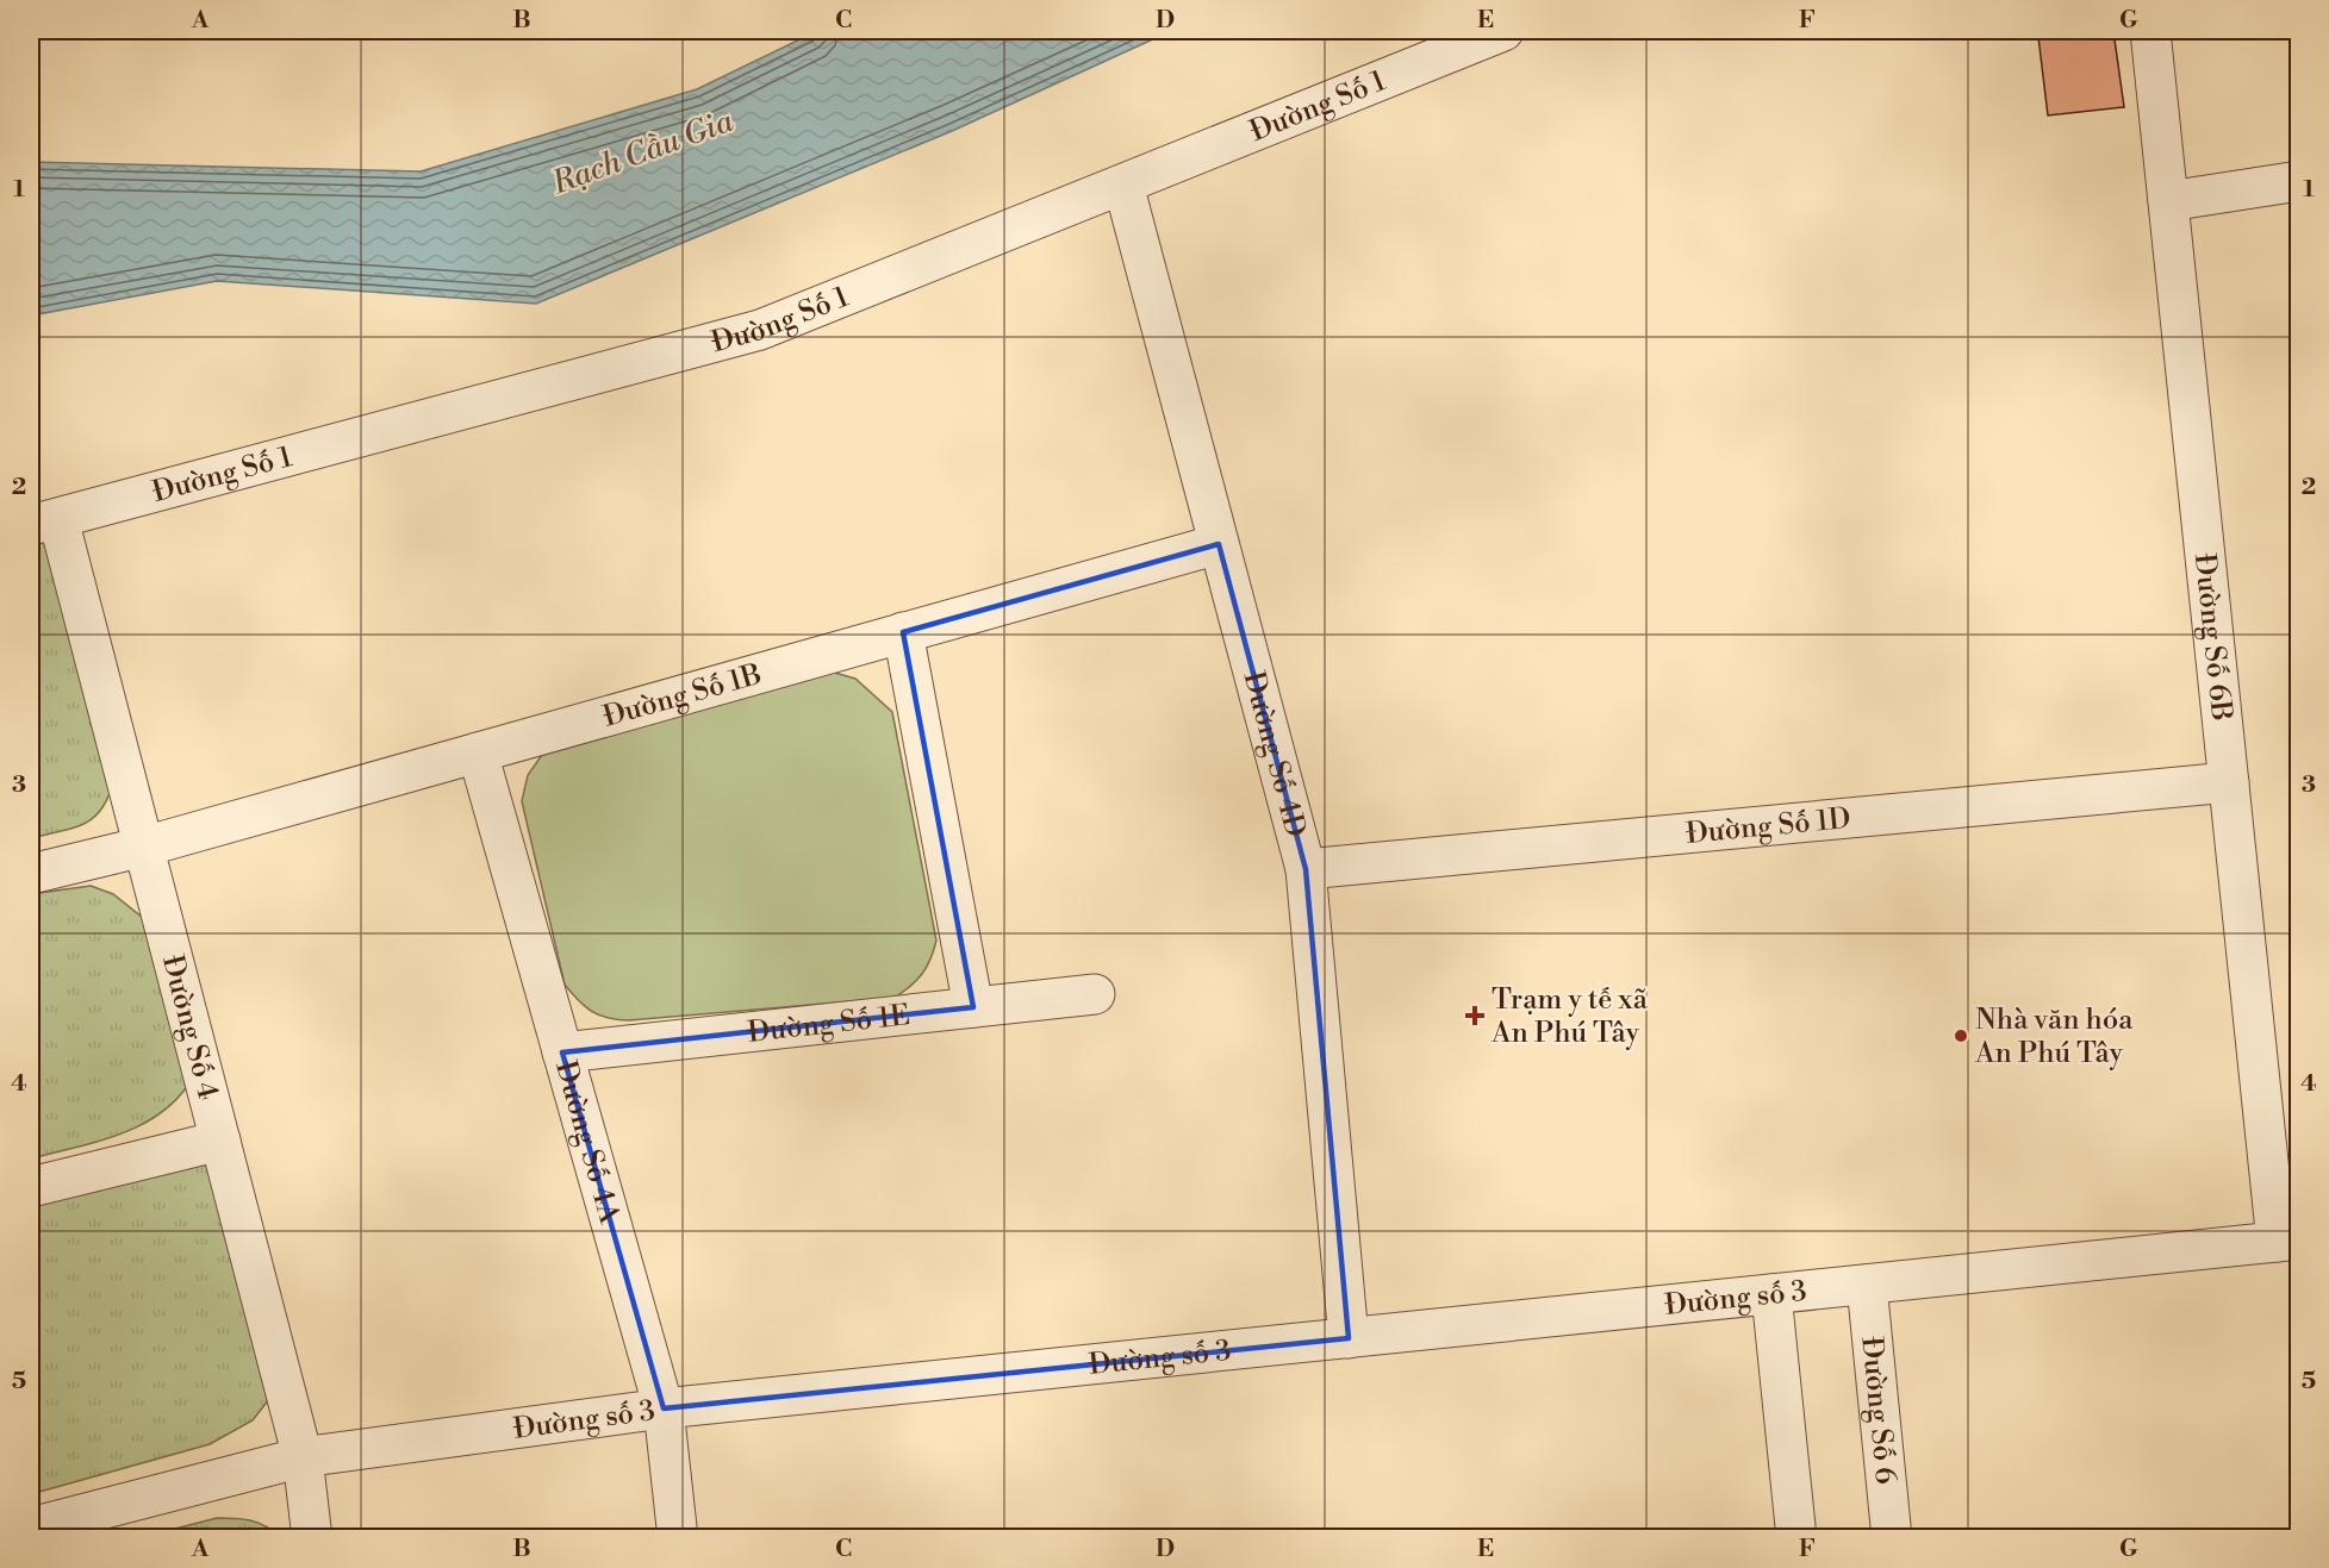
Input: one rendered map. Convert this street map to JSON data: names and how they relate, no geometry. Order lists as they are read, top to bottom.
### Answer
{
  "streets": {
    "street": [
      "Đường Số 1",
      "Đường Số 6B",
      "Đường Số 1B",
      "Đường Số 4D",
      "Đường Số 1D",
      "Đường Số 1E",
      "Đường Số 4",
      "Đường Số 4A",
      "Đường số 3",
      "Đường Số 6"
    ]
  },
  "crossings": [
    ["Đường Số 1", "Đường Số 4D"],
    ["Đường Số 1", "Đường Số 4"],
    ["Đường Số 6B", "Đường Số 1D"],
    ["Đường Số 6B", "Đường số 3"],
    ["Đường Số 1B", "Đường Số 4D"],
    ["Đường Số 1B", "Đường Số 4"],
    ["Đường Số 1B", "Đường Số 4A"],
    ["Đường Số 4D", "Đường Số 1D"],
    ["Đường Số 4D", "Đường số 3"],
    ["Đường Số 1E", "Đường Số 4A"],
    ["Đường Số 4", "Đường số 3"],
    ["Đường Số 4A", "Đường số 3"],
    ["Đường số 3", "Đường Số 6"]
  ],
  "water": ["Rạch Cầu Gia"],
  "places": {
    "health": ["Trạm y tế xã An Phú Tây"],
    "other": ["Nhà văn hóa An Phú Tây"]
  },
  "grid": {
    "columns": [
      "A",
      "B",
      "C",
      "D",
      "E",
      "F",
      "G"
    ],
    "rows": [
      "1",
      "2",
      "3",
      "4",
      "5"
    ]
  }
}
